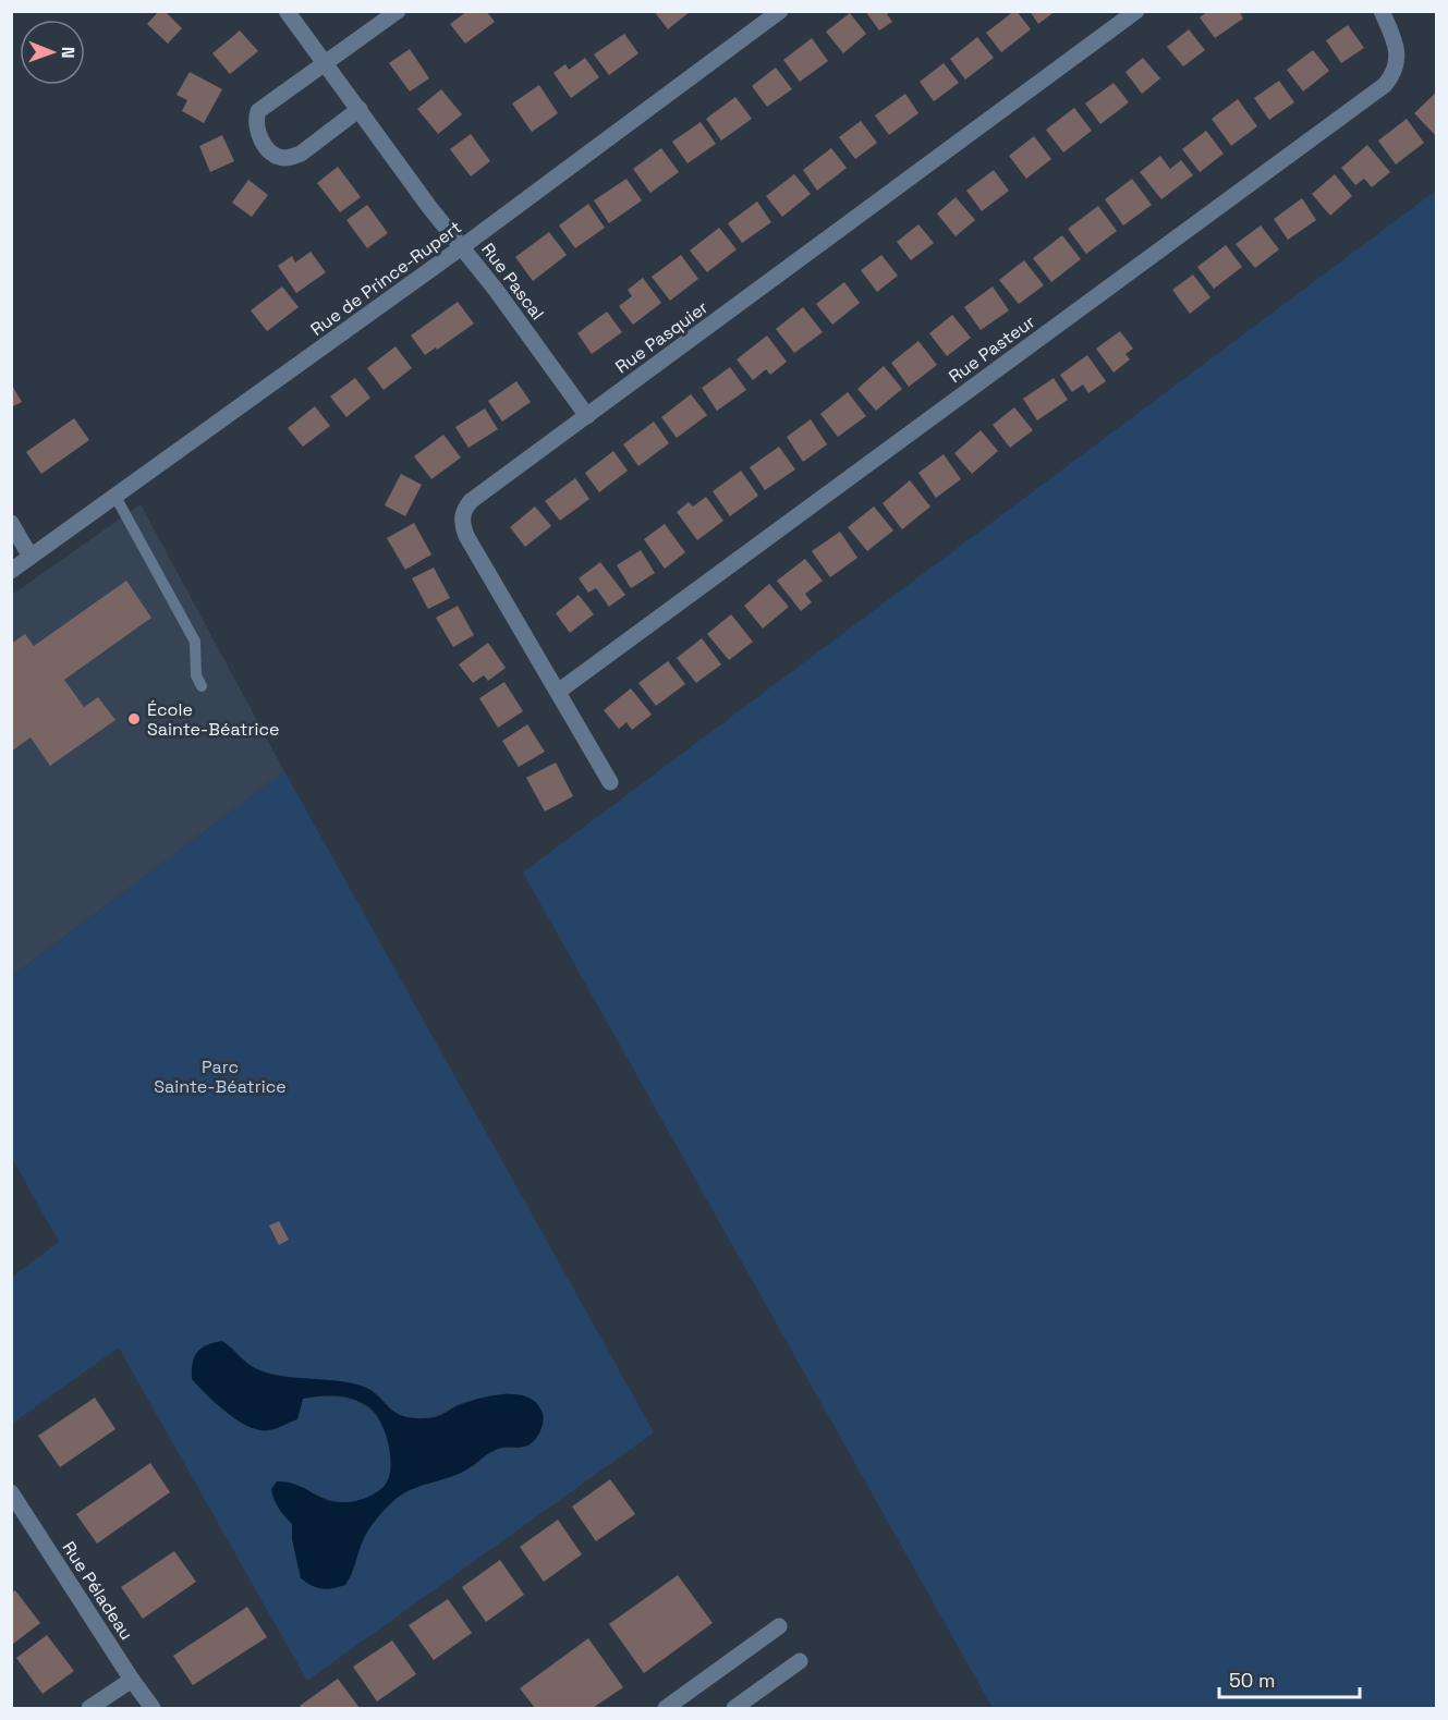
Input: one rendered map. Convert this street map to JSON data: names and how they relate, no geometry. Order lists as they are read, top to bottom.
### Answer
{
  "streets": {
    "street": [
      "Rue de Prince-Rupert",
      "Rue Pascal",
      "Rue Pasquier",
      "Rue Pasteur",
      "Rue Péladeau"
    ]
  },
  "crossings": [
    ["Rue de Prince-Rupert", "Rue Pascal"],
    ["Rue Pascal", "Rue Pasquier"],
    ["Rue Pasquier", "Rue Pasteur"]
  ],
  "parks": ["Parc Sainte-Béatrice"],
  "places": ["École Sainte-Béatrice"],
  "scale_bar": "50 m",
  "north": "right"
}
